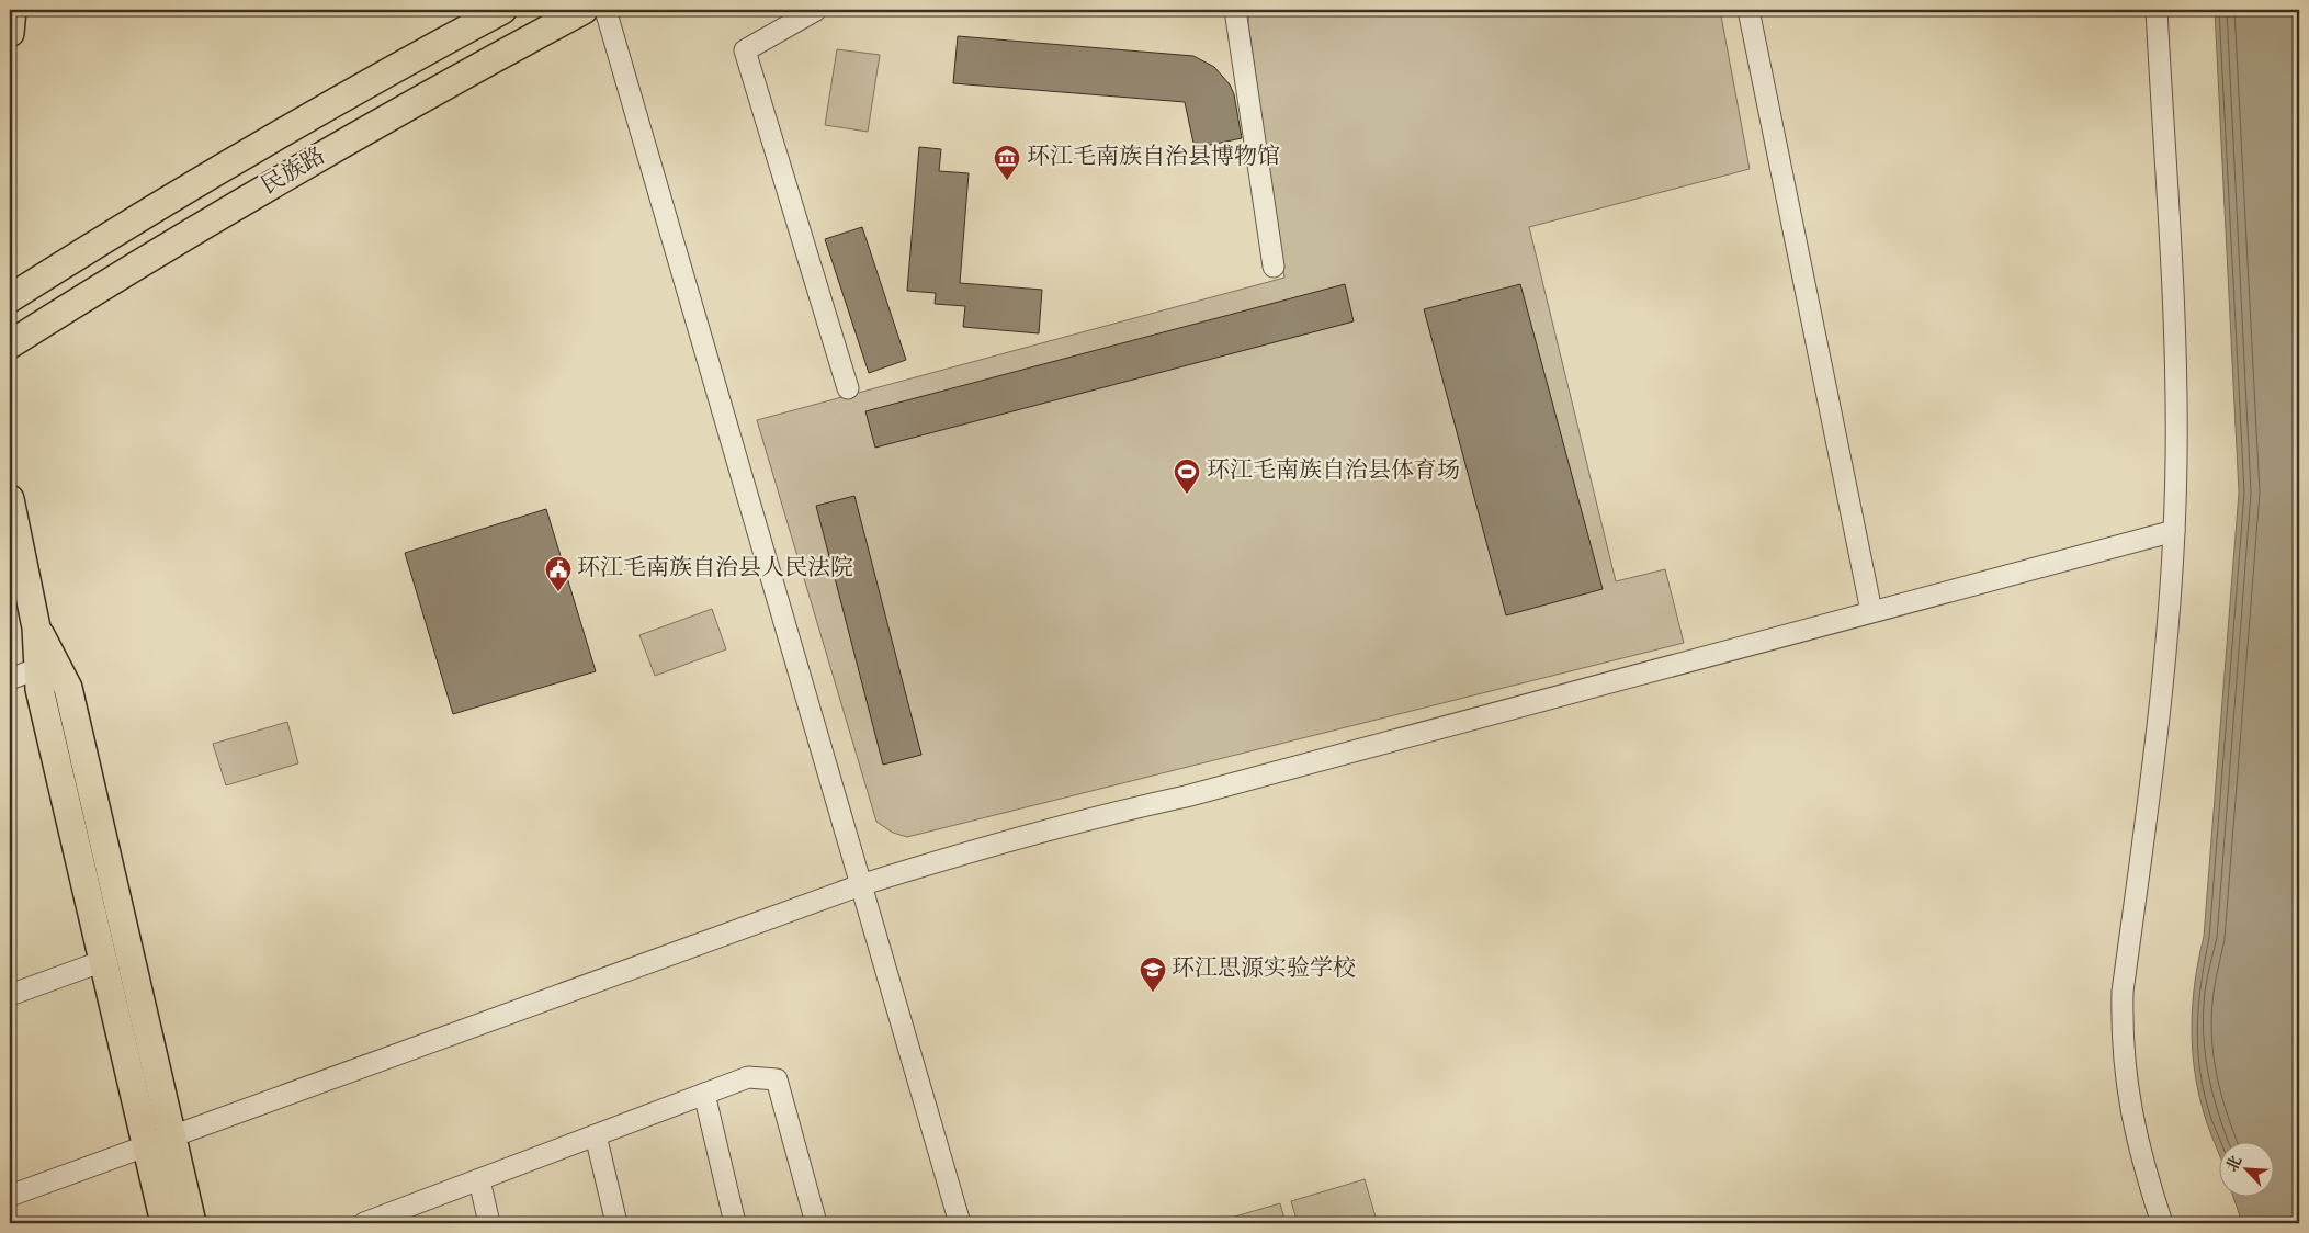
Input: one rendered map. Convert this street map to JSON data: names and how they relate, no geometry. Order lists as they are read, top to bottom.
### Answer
{
  "streets": {
    "main road": ["民族路"]
  },
  "places": {
    "museum": ["环江毛南族自治县博物馆"],
    "sports": ["环江毛南族自治县体育场"],
    "public building": ["环江毛南族自治县人民法院"],
    "school or university": ["环江思源实验学校"]
  },
  "north": "top left"
}
